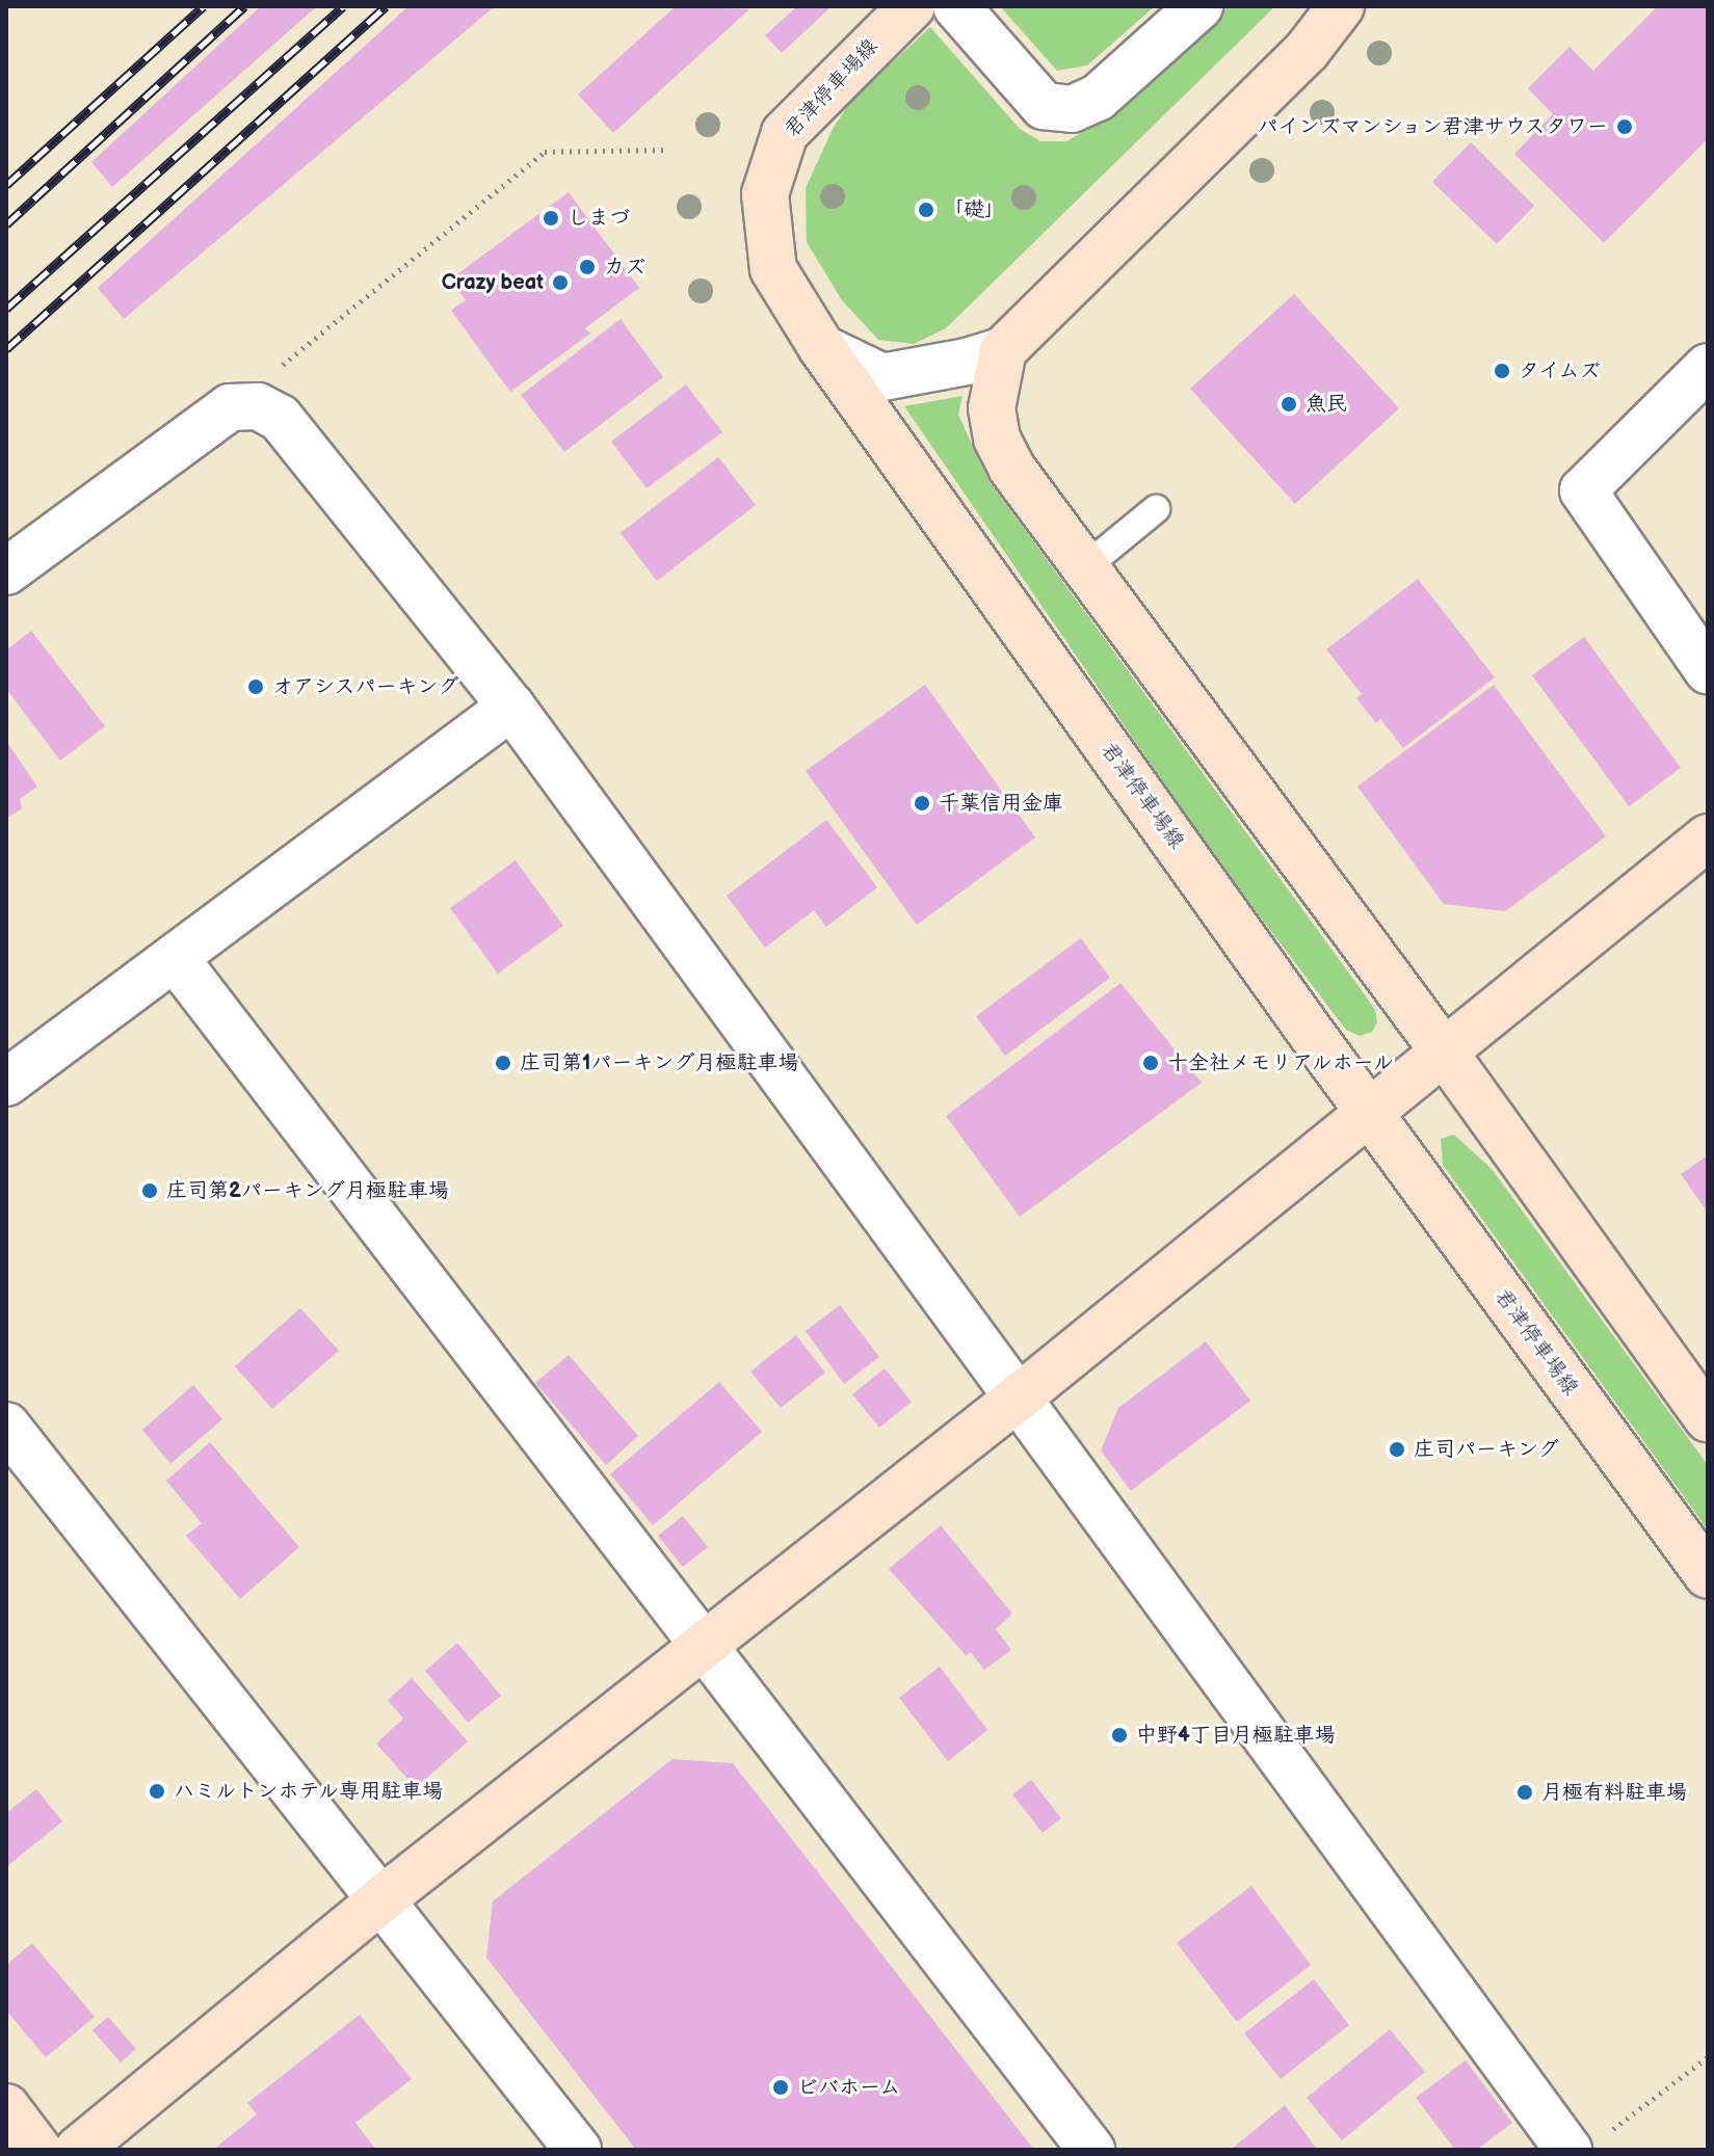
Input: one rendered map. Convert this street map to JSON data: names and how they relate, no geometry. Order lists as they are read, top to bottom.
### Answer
{
  "streets": {
    "main road": ["君津停車場線"]
  },
  "places": [
    "パインズマンション君津サウスタワー",
    "「礎」",
    "しまづ",
    "カズ",
    "Crazy beat",
    "タイムズ",
    "魚民",
    "オアシスパーキング",
    "千葉信用金庫",
    "庄司第1パーキング月極駐車場",
    "十全社メモリアルホール",
    "庄司第2パーキング月極駐車場",
    "庄司パーキング",
    "中野4丁目月極駐車場",
    "ハミルトンホテル専用駐車場",
    "月極有料駐車場",
    "ビバホーム"
  ]
}
